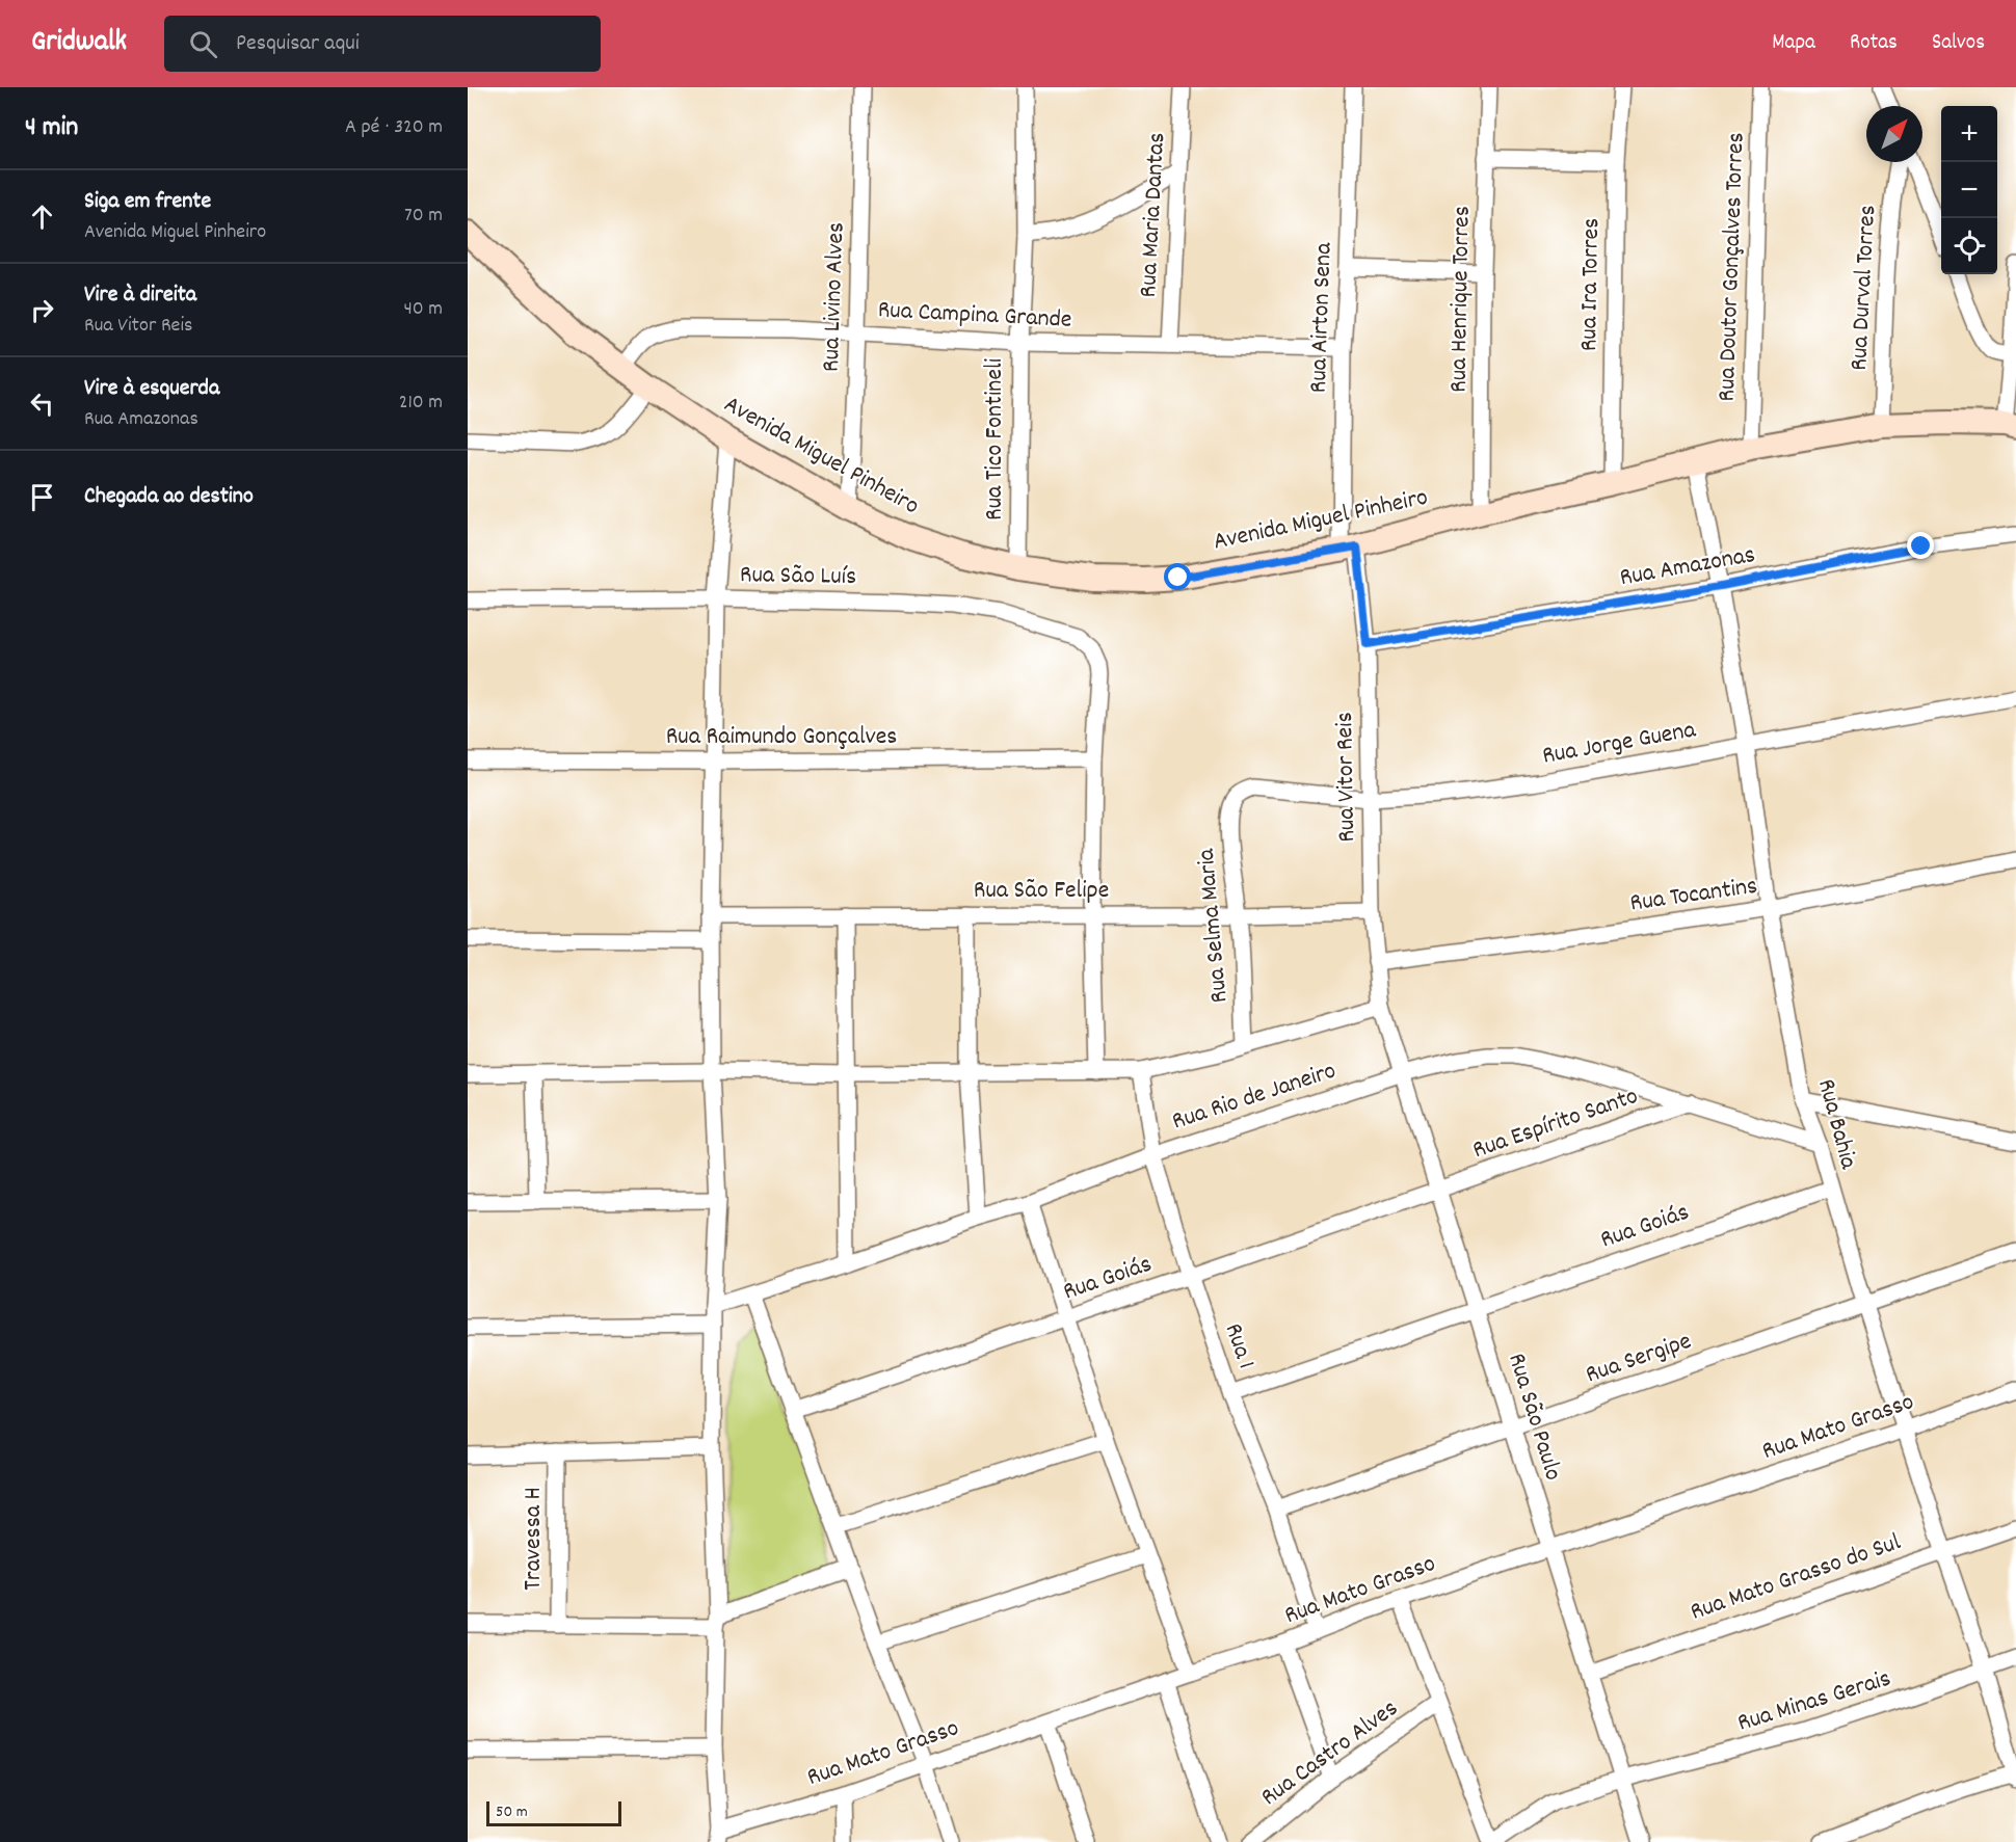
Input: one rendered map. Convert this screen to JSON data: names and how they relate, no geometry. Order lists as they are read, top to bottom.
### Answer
{
  "streets": {
    "street": [
      "Rua Maria Dantas",
      "Rua Doutor Gonçalves Torres",
      "Rua Ira Torres",
      "Rua Durval Torres",
      "Rua Livino Alves",
      "Rua Henrique Torres",
      "Rua Campina Grande",
      "Rua Airton Sena",
      "Rua Tico Fontineli",
      "Avenida Miguel Pinheiro",
      "Rua Amazonas",
      "Rua São Luís",
      "Rua Raimundo Gonçalves",
      "Rua Jorge Guena",
      "Rua Vitor Reis",
      "Rua São Felipe",
      "Rua Tocantins",
      "Rua Selma Maria",
      "Rua Rio de Janeiro",
      "Rua Espírito Santo",
      "Rua Bahia",
      "Rua Goiás",
      "Rua 1",
      "Rua Sergipe",
      "Rua São Paulo",
      "Rua Mato Grasso",
      "Travessa H",
      "Rua Mato Grasso do Sul",
      "Rua Minas Gerais",
      "Rua Castro Alves"
    ]
  },
  "crossings": [
    ["Rua Maria Dantas", "Rua Campina Grande"],
    ["Rua Doutor Gonçalves Torres", "Avenida Miguel Pinheiro"],
    ["Rua Ira Torres", "Avenida Miguel Pinheiro"],
    ["Rua Durval Torres", "Avenida Miguel Pinheiro"],
    ["Rua Livino Alves", "Rua Campina Grande"],
    ["Rua Livino Alves", "Avenida Miguel Pinheiro"],
    ["Rua Henrique Torres", "Avenida Miguel Pinheiro"],
    ["Rua Campina Grande", "Rua Airton Sena"],
    ["Rua Campina Grande", "Rua Tico Fontineli"],
    ["Rua Campina Grande", "Avenida Miguel Pinheiro"],
    ["Rua Airton Sena", "Avenida Miguel Pinheiro"],
    ["Rua Airton Sena", "Rua Vitor Reis"],
    ["Rua Tico Fontineli", "Avenida Miguel Pinheiro"],
    ["Avenida Miguel Pinheiro", "Rua Vitor Reis"],
    ["Avenida Miguel Pinheiro", "Rua Bahia"],
    ["Rua Amazonas", "Rua Vitor Reis"],
    ["Rua Amazonas", "Rua Bahia"],
    ["Rua São Luís", "Rua Raimundo Gonçalves"],
    ["Rua Jorge Guena", "Rua Vitor Reis"],
    ["Rua Jorge Guena", "Rua Selma Maria"],
    ["Rua Jorge Guena", "Rua Bahia"],
    ["Rua Vitor Reis", "Rua São Felipe"],
    ["Rua Vitor Reis", "Rua Tocantins"],
    ["Rua Vitor Reis", "Rua São Paulo"],
    ["Rua São Felipe", "Rua Selma Maria"],
    ["Rua Tocantins", "Rua Bahia"],
    ["Rua Rio de Janeiro", "Rua Espírito Santo"],
    ["Rua Rio de Janeiro", "Rua Bahia"],
    ["Rua Rio de Janeiro", "Rua 1"],
    ["Rua Rio de Janeiro", "Rua São Paulo"],
    ["Rua Espírito Santo", "Rua Goiás"],
    ["Rua Espírito Santo", "Rua São Paulo"],
    ["Rua Bahia", "Rua Goiás"],
    ["Rua Bahia", "Rua Sergipe"],
    ["Rua Bahia", "Rua Mato Grasso"],
    ["Rua Bahia", "Rua Mato Grasso do Sul"],
    ["Rua Bahia", "Rua Minas Gerais"],
    ["Rua Goiás", "Rua 1"],
    ["Rua Goiás", "Rua São Paulo"],
    ["Rua 1", "Rua Sergipe"],
    ["Rua 1", "Rua Mato Grasso"],
    ["Rua Sergipe", "Rua São Paulo"],
    ["Rua São Paulo", "Rua Mato Grasso"],
    ["Rua São Paulo", "Rua Mato Grasso do Sul"],
    ["Rua São Paulo", "Rua Minas Gerais"]
  ],
  "scale_bar": "50 m",
  "north": "top right",
  "page": {
    "header": "Gridwalk",
    "search": "Pesquisar aqui",
    "nav": ["Mapa", "Rotas", "Salvos"],
    "heading": ["4 min", "A pé · 320 m"],
    "map_buttons": ["+", "−"],
    "list": [
      ["Siga em frente", "Avenida Miguel Pinheiro", "70 m"],
      ["Vire à direita", "Rua Vitor Reis", "40 m"],
      ["Vire à esquerda", "Rua Amazonas", "210 m"],
      "Chegada ao destino"
    ],
    "scale": "50 m"
  }
}
